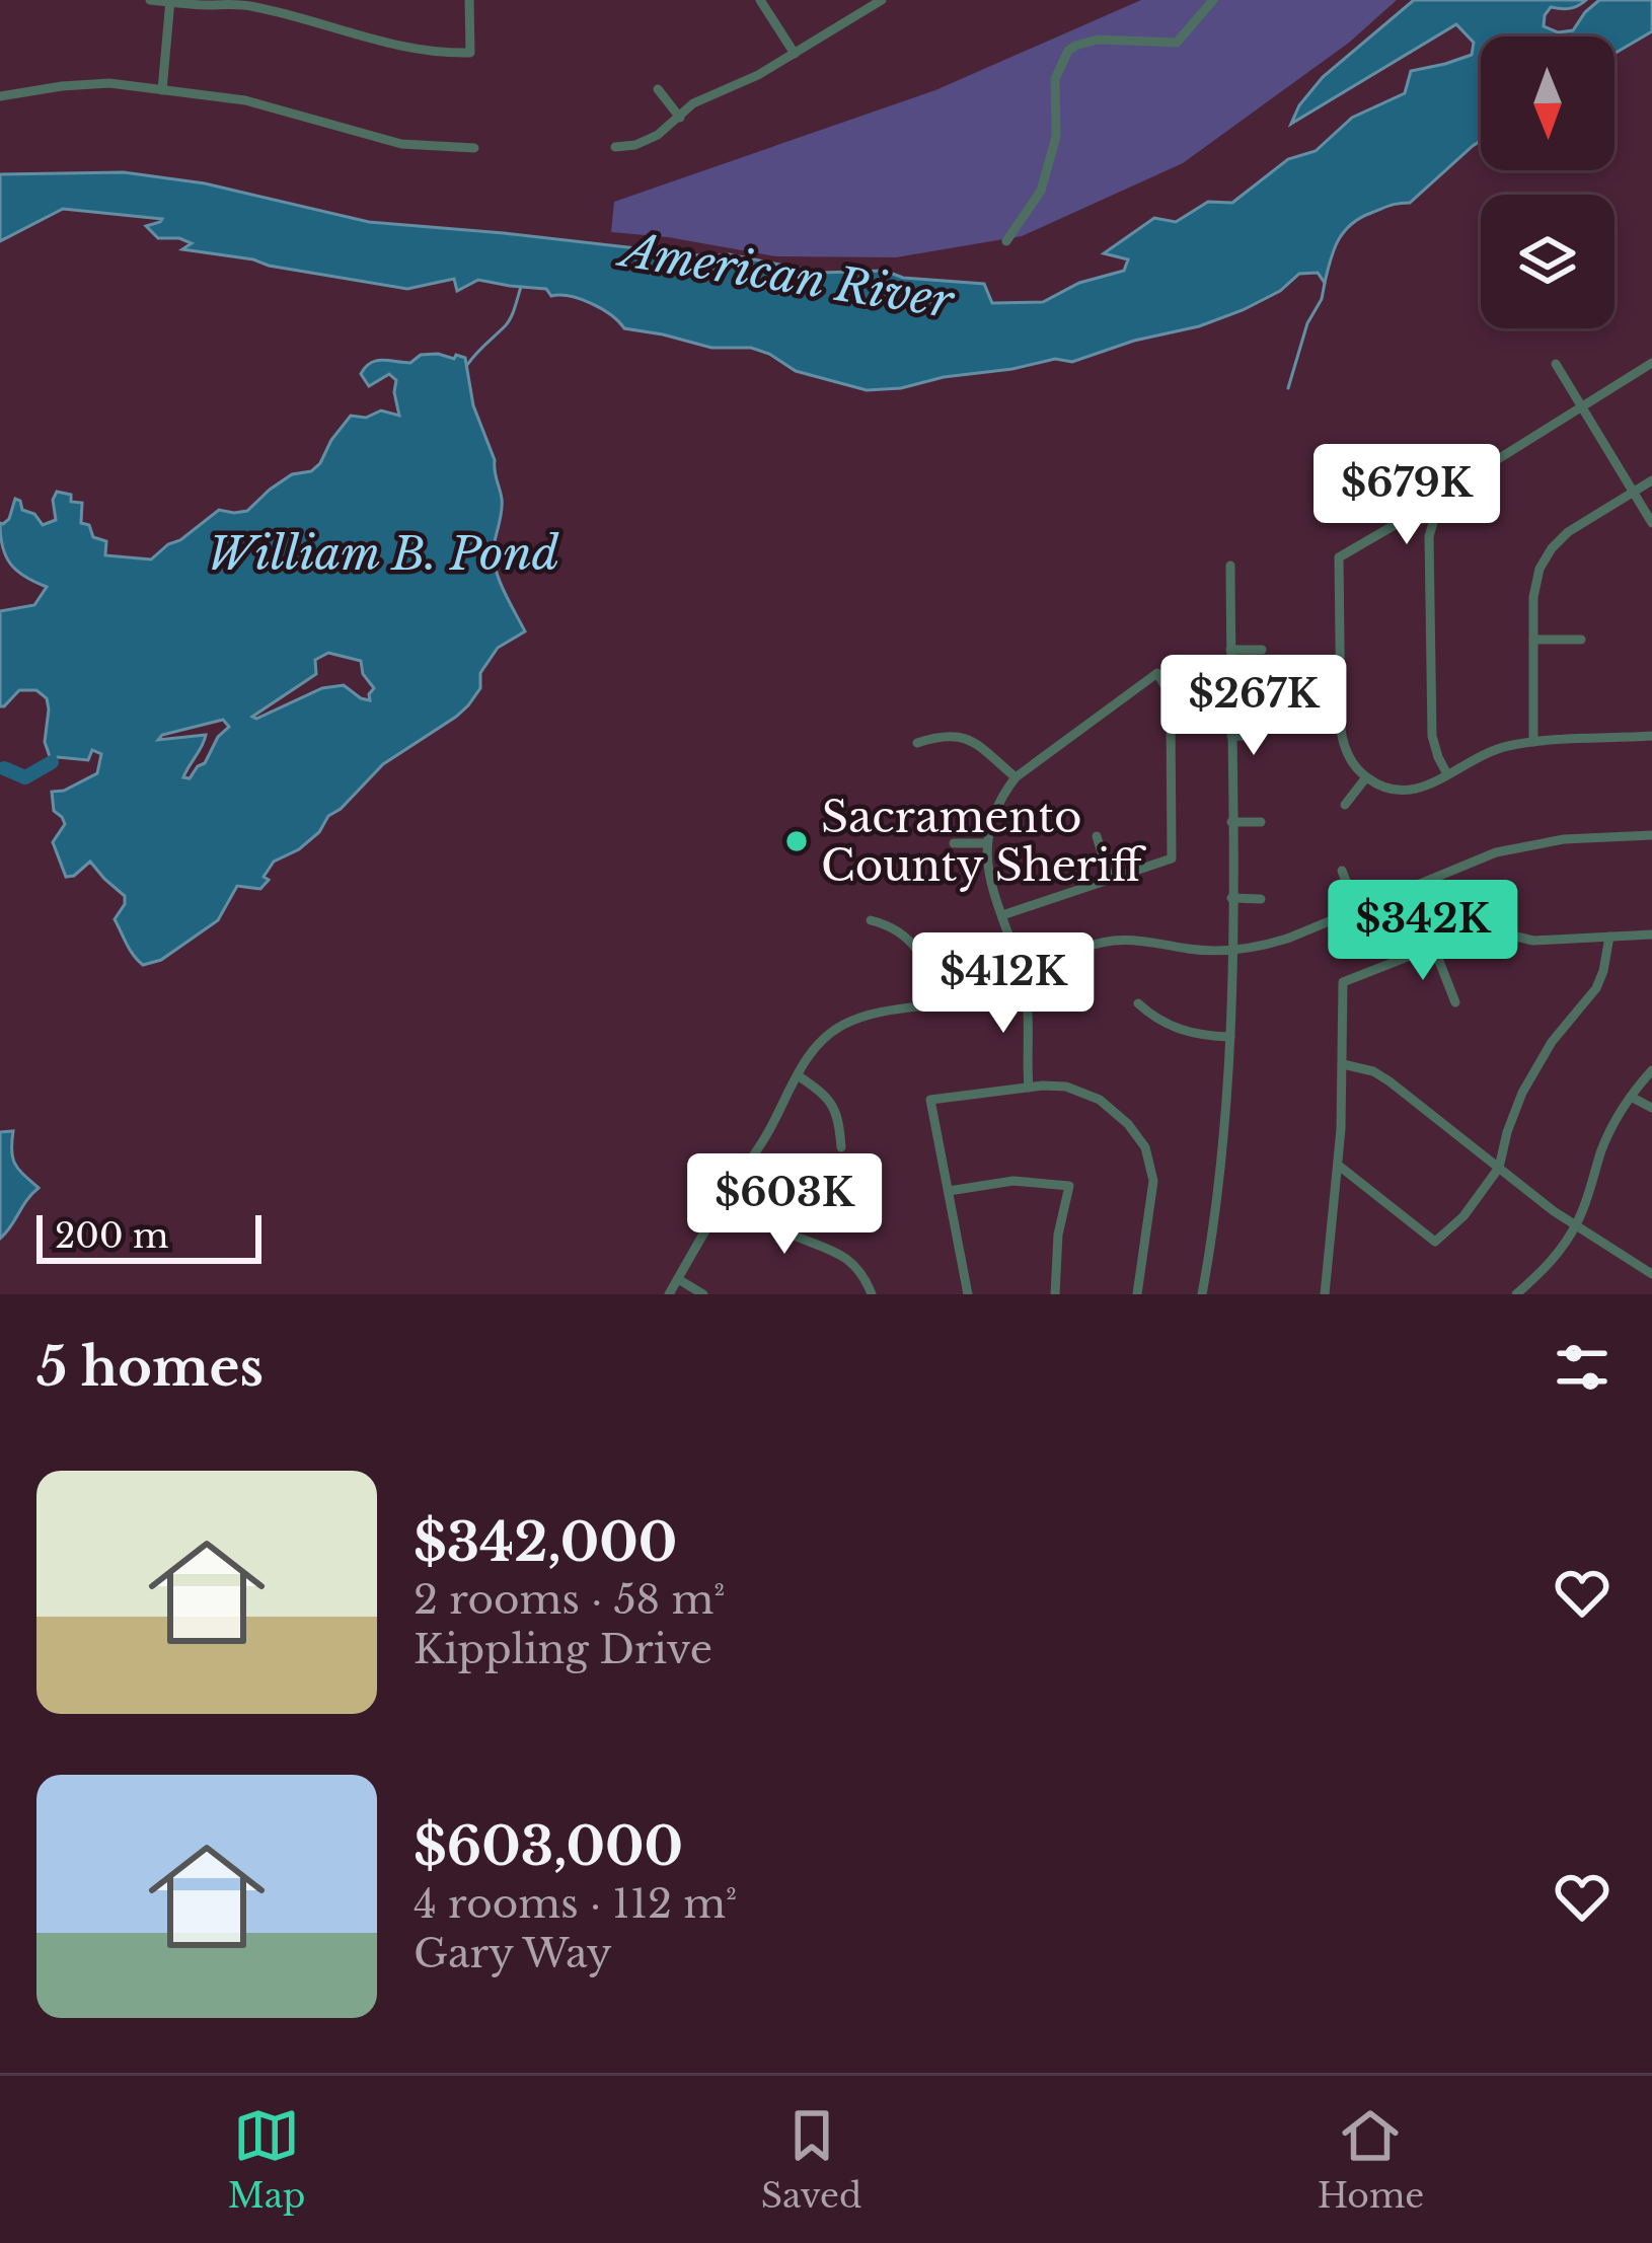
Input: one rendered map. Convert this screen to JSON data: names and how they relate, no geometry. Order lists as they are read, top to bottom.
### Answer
{
  "water": ["American River", "William B. Pond"],
  "places": ["Sacramento County Sheriff"],
  "scale_bar": "200 m",
  "north": "bottom",
  "page": {
    "price": [
      "$679K",
      "$267K",
      "$342K",
      "$412K",
      "$603K"
    ],
    "scale": "200 m",
    "heading": "5 homes",
    "list": [
      {
        "name": "$342,000",
        "note": "2 rooms · 58 m² · Kippling Drive"
      },
      {
        "name": "$603,000",
        "note": "4 rooms · 112 m² · Gary Way"
      }
    ],
    "tabs": ["Map", "Saved", "Home"]
  }
}
